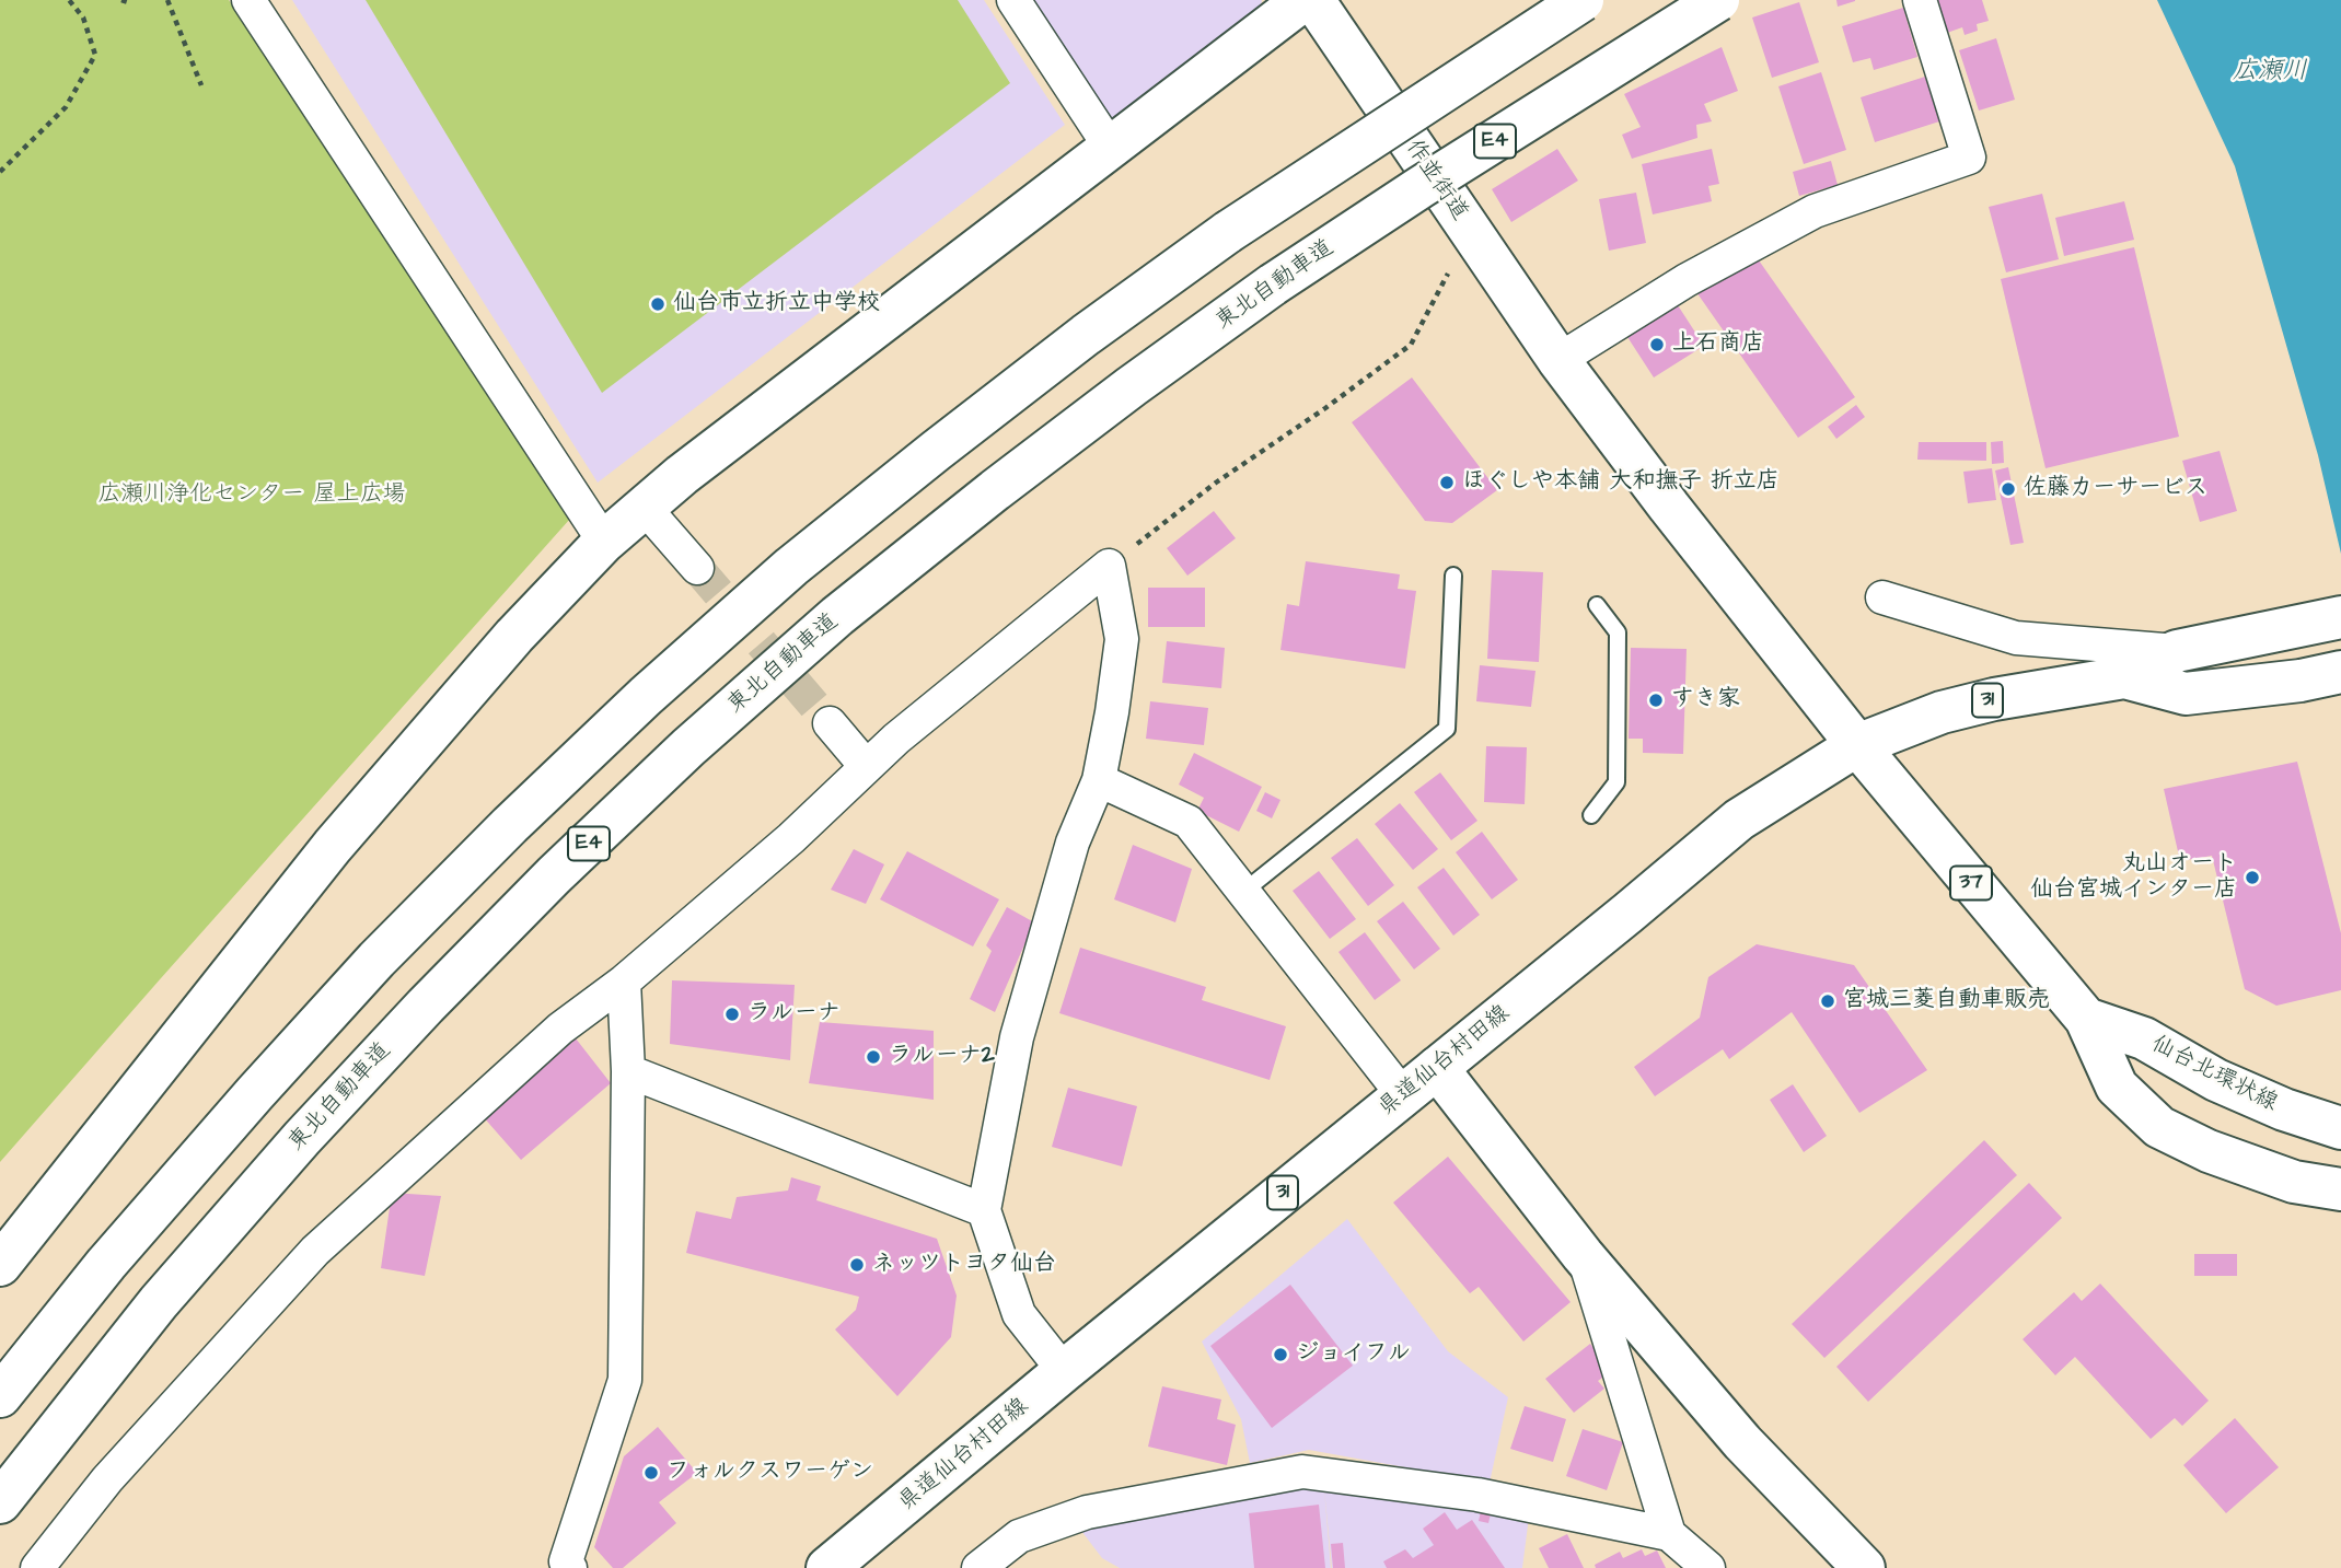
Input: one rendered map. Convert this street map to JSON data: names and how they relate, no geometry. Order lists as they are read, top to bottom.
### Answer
{
  "streets": {
    "main road": [
      "E4",
      "作並街道",
      "東北自動車道",
      "31",
      "37",
      "県道仙台村田線",
      "仙台北環状線"
    ]
  },
  "crossings": [
    ["作並街道", "37"],
    ["作並街道", "県道仙台村田線"],
    ["37", "県道仙台村田線"],
    ["37", "仙台北環状線"]
  ],
  "water": ["広瀬川"],
  "parks": ["広瀬川浄化センター 屋上広場"],
  "places": [
    "仙台市立折立中学校",
    "上石商店",
    "ほぐしや本舗 大和撫子 折立店",
    "佐藤カーサービス",
    "すき家",
    "丸山オート 仙台宮城インター店",
    "宮城三菱自動車販売",
    "ラルーナ",
    "ラルーナ2",
    "ネッツトヨタ仙台",
    "ジョイフル",
    "フォルクスワーゲン"
  ]
}
